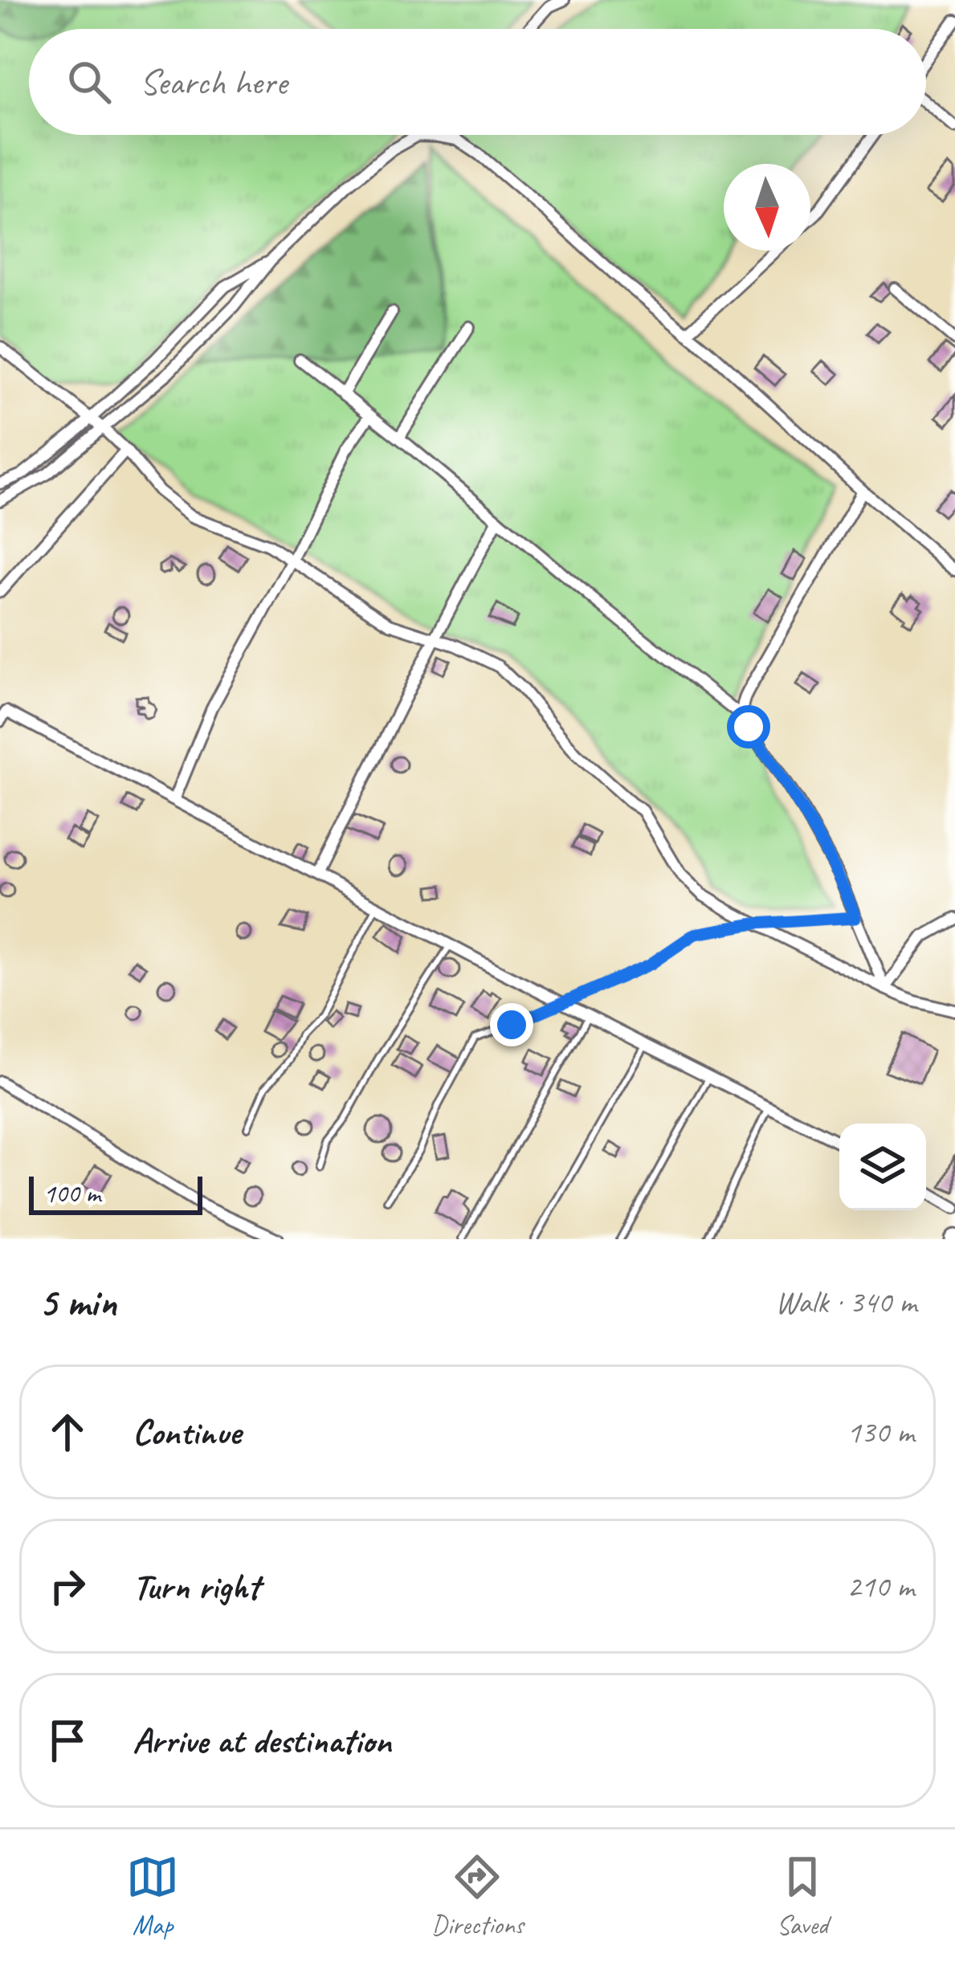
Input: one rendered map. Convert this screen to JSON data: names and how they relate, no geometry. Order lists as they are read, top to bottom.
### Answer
{
  "scale_bar": "100 m",
  "north": "bottom",
  "page": {
    "search": "Search here",
    "scale": "100 m",
    "heading": ["5 min", "Walk · 340 m"],
    "list": [
      ["Continue", "130 m"],
      ["Turn right", "210 m"],
      "Arrive at destination"
    ],
    "nav": ["Map", "Directions", "Saved"]
  }
}
